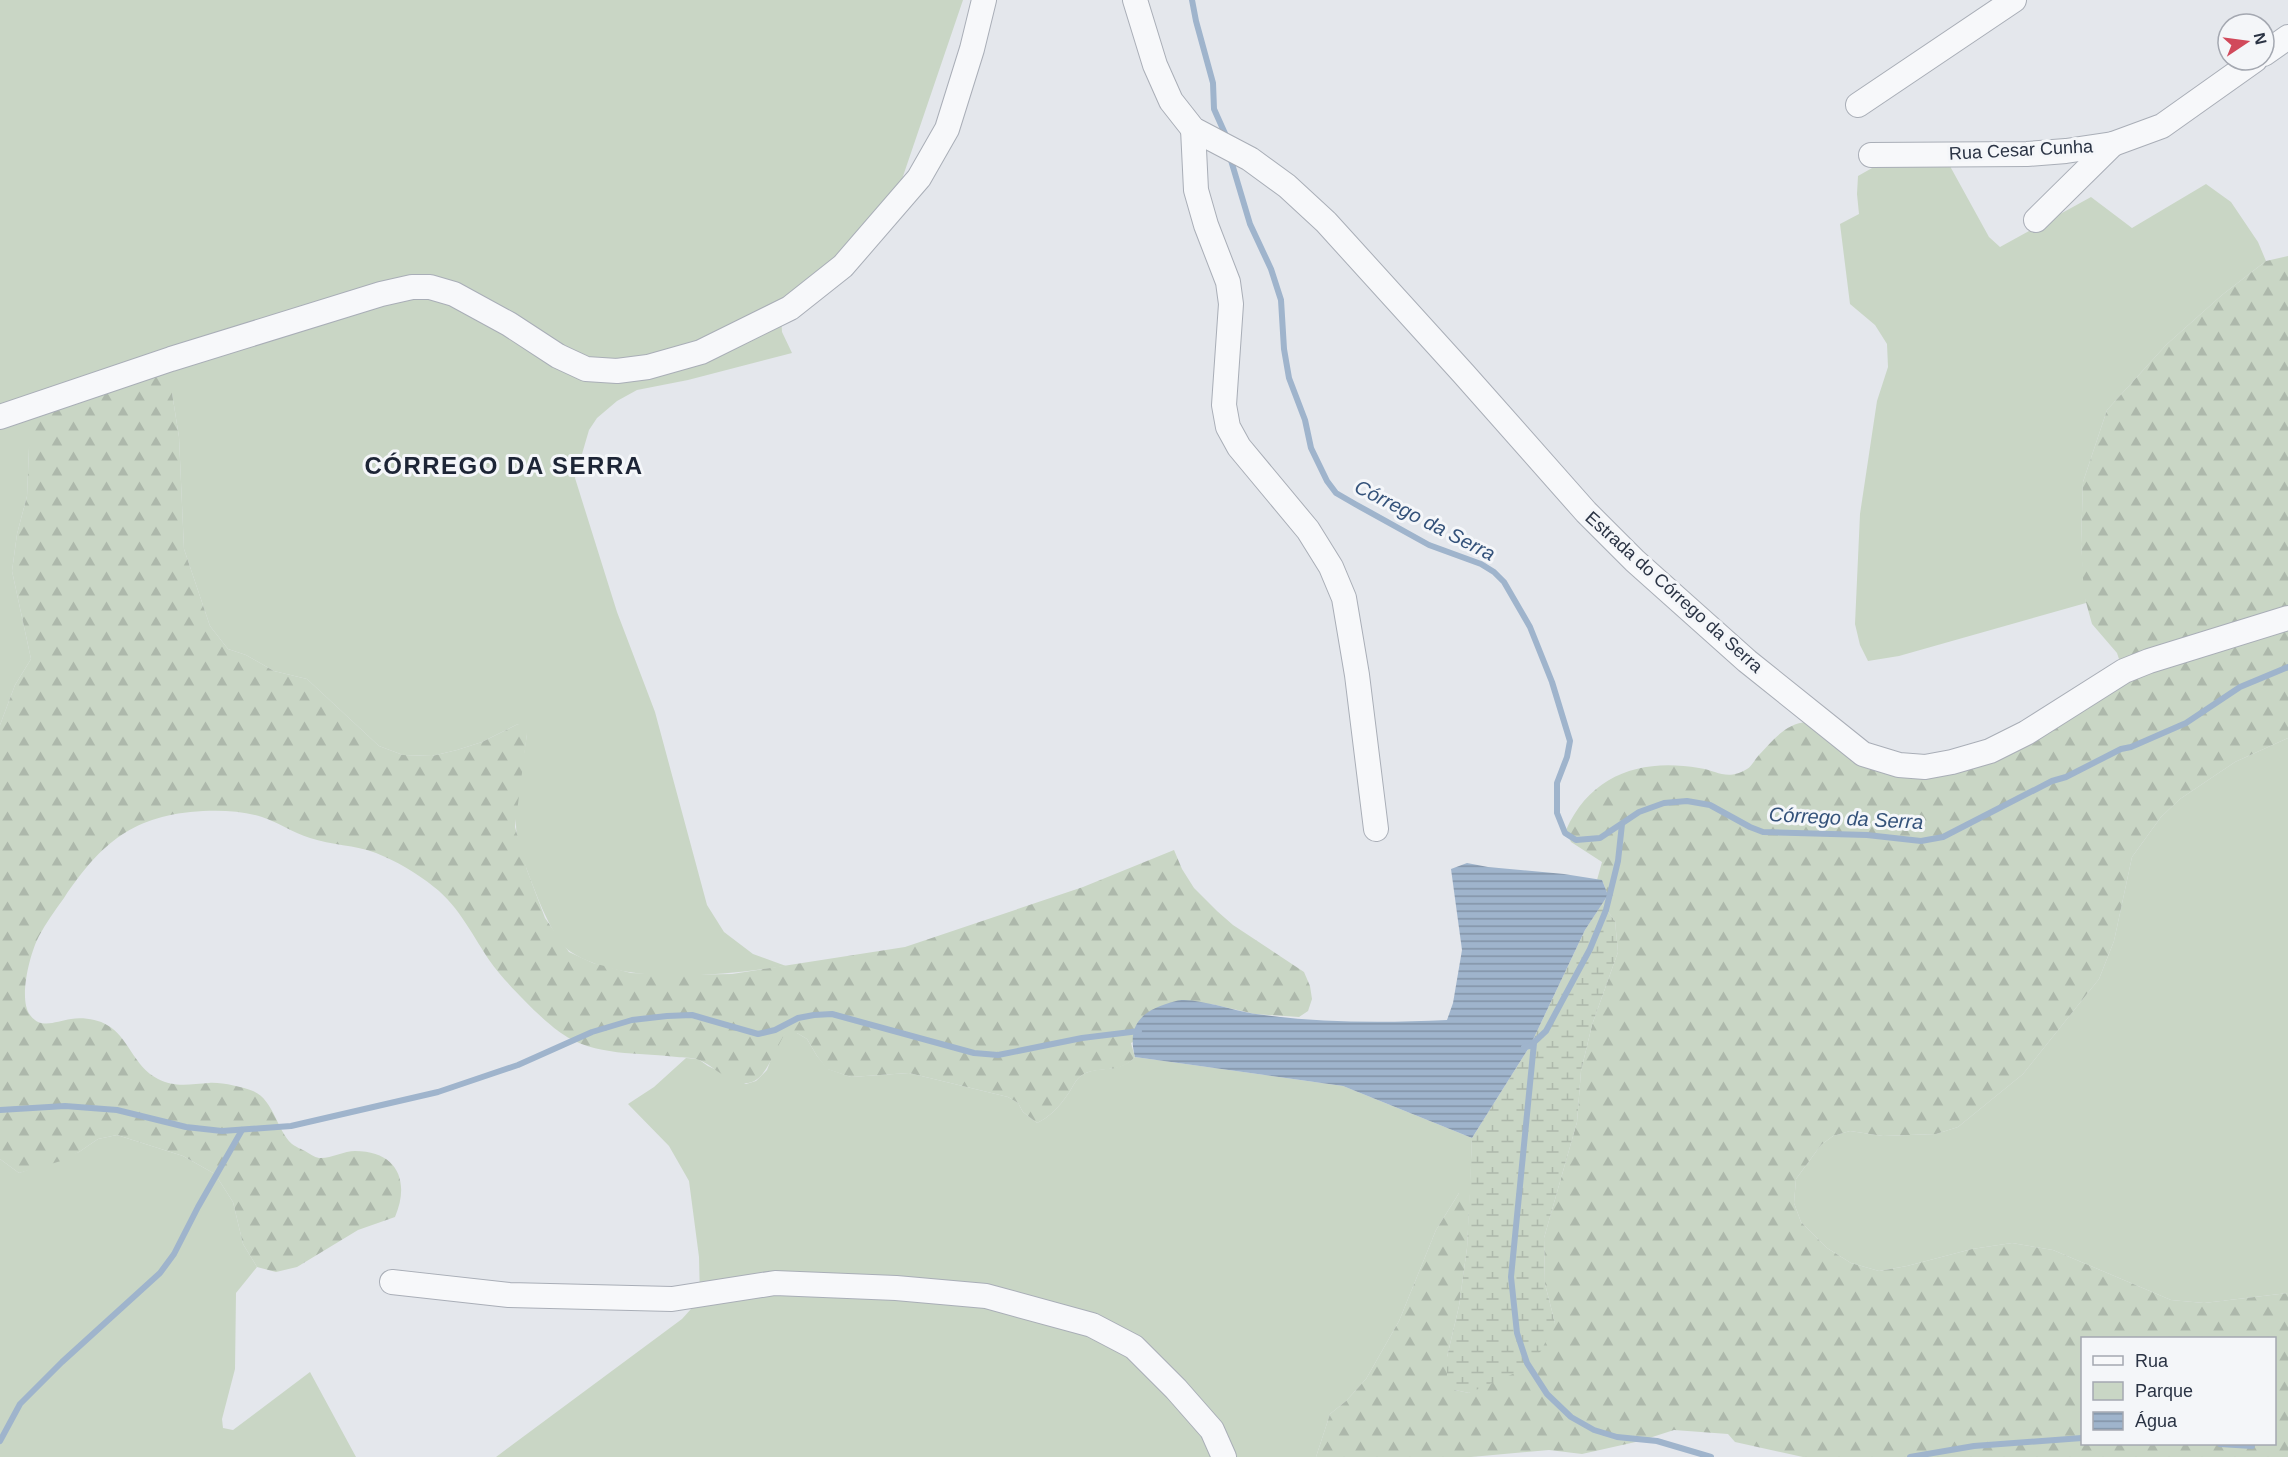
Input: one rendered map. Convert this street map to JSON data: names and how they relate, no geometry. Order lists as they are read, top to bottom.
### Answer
{
  "streets": {
    "street": ["Rua Cesar Cunha", "Estrada do Córrego da Serra"]
  },
  "districts": ["CÓRREGO DA SERRA"],
  "water": ["Córrego da Serra"],
  "legend": ["Rua", "Parque", "Água"],
  "north": "right"
}
